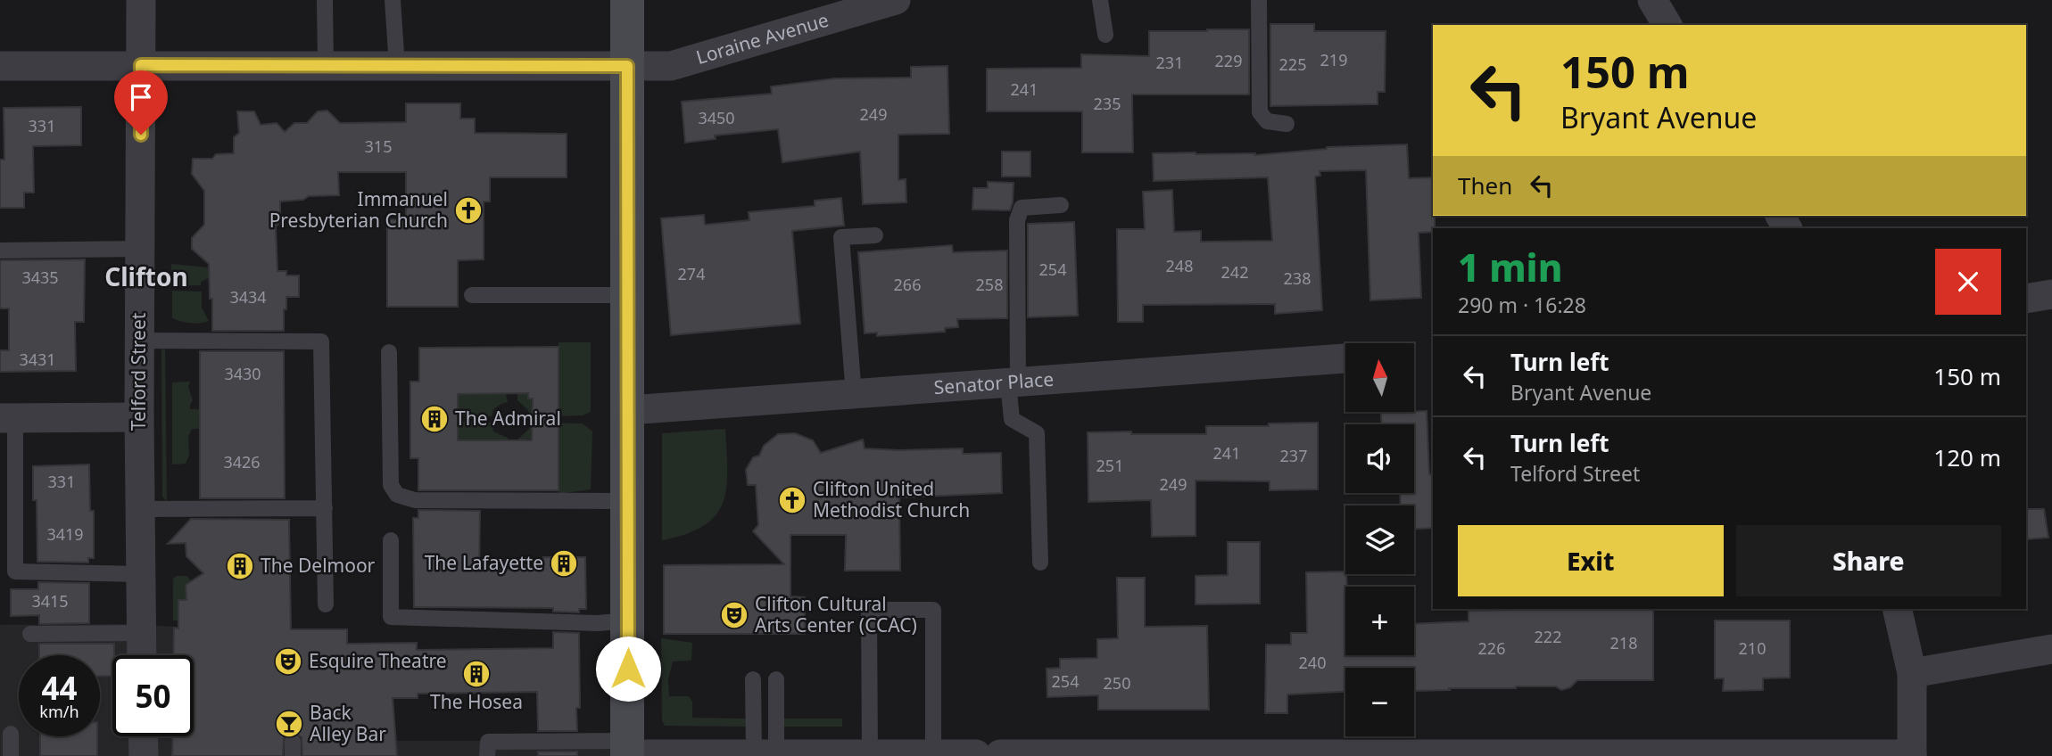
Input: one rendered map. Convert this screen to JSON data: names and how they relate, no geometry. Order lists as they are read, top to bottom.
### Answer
{
  "streets": {
    "street": ["Loraine Avenue", "Telford Street", "Senator Place"]
  },
  "crossings": [
    ["Loraine Avenue", "Telford Street"]
  ],
  "districts": ["Clifton"],
  "places": {
    "church": ["Immanuel Presbyterian Church", "Clifton United Methodist Church"],
    "building": [
      "The Admiral",
      "The Lafayette",
      "The Delmoor",
      "The Hosea"
    ],
    "theatre": ["Clifton Cultural Arts Center (CCAC)", "Esquire Theatre"],
    "bar": ["Back Alley Bar"]
  },
  "house_numbers": [
    "219",
    "229",
    "231",
    "225",
    "241",
    "235",
    "249",
    "3450",
    "331",
    "315",
    "248",
    "254",
    "242",
    "274",
    "3435",
    "238",
    "266",
    "258",
    "3434",
    "3431",
    "3430",
    "241",
    "237",
    "3426",
    "251",
    "331",
    "249",
    "3419",
    "3415",
    "222",
    "218",
    "226",
    "210",
    "240",
    "254",
    "250"
  ],
  "north": "top",
  "page": {
    "turn": ["150 m", "Bryant Avenue"],
    "then": "Then",
    "heading": ["1 min", "290 m · 16:28"],
    "list": [
      {
        "name": "Turn left",
        "note": "Bryant Avenue",
        "value": "150 m"
      },
      {
        "name": "Turn left",
        "note": "Telford Street",
        "value": "120 m"
      }
    ],
    "map_buttons": ["+", "−"],
    "buttons": ["Exit", "Share"],
    "speed": "44 km/h",
    "limit": "50"
  }
}
